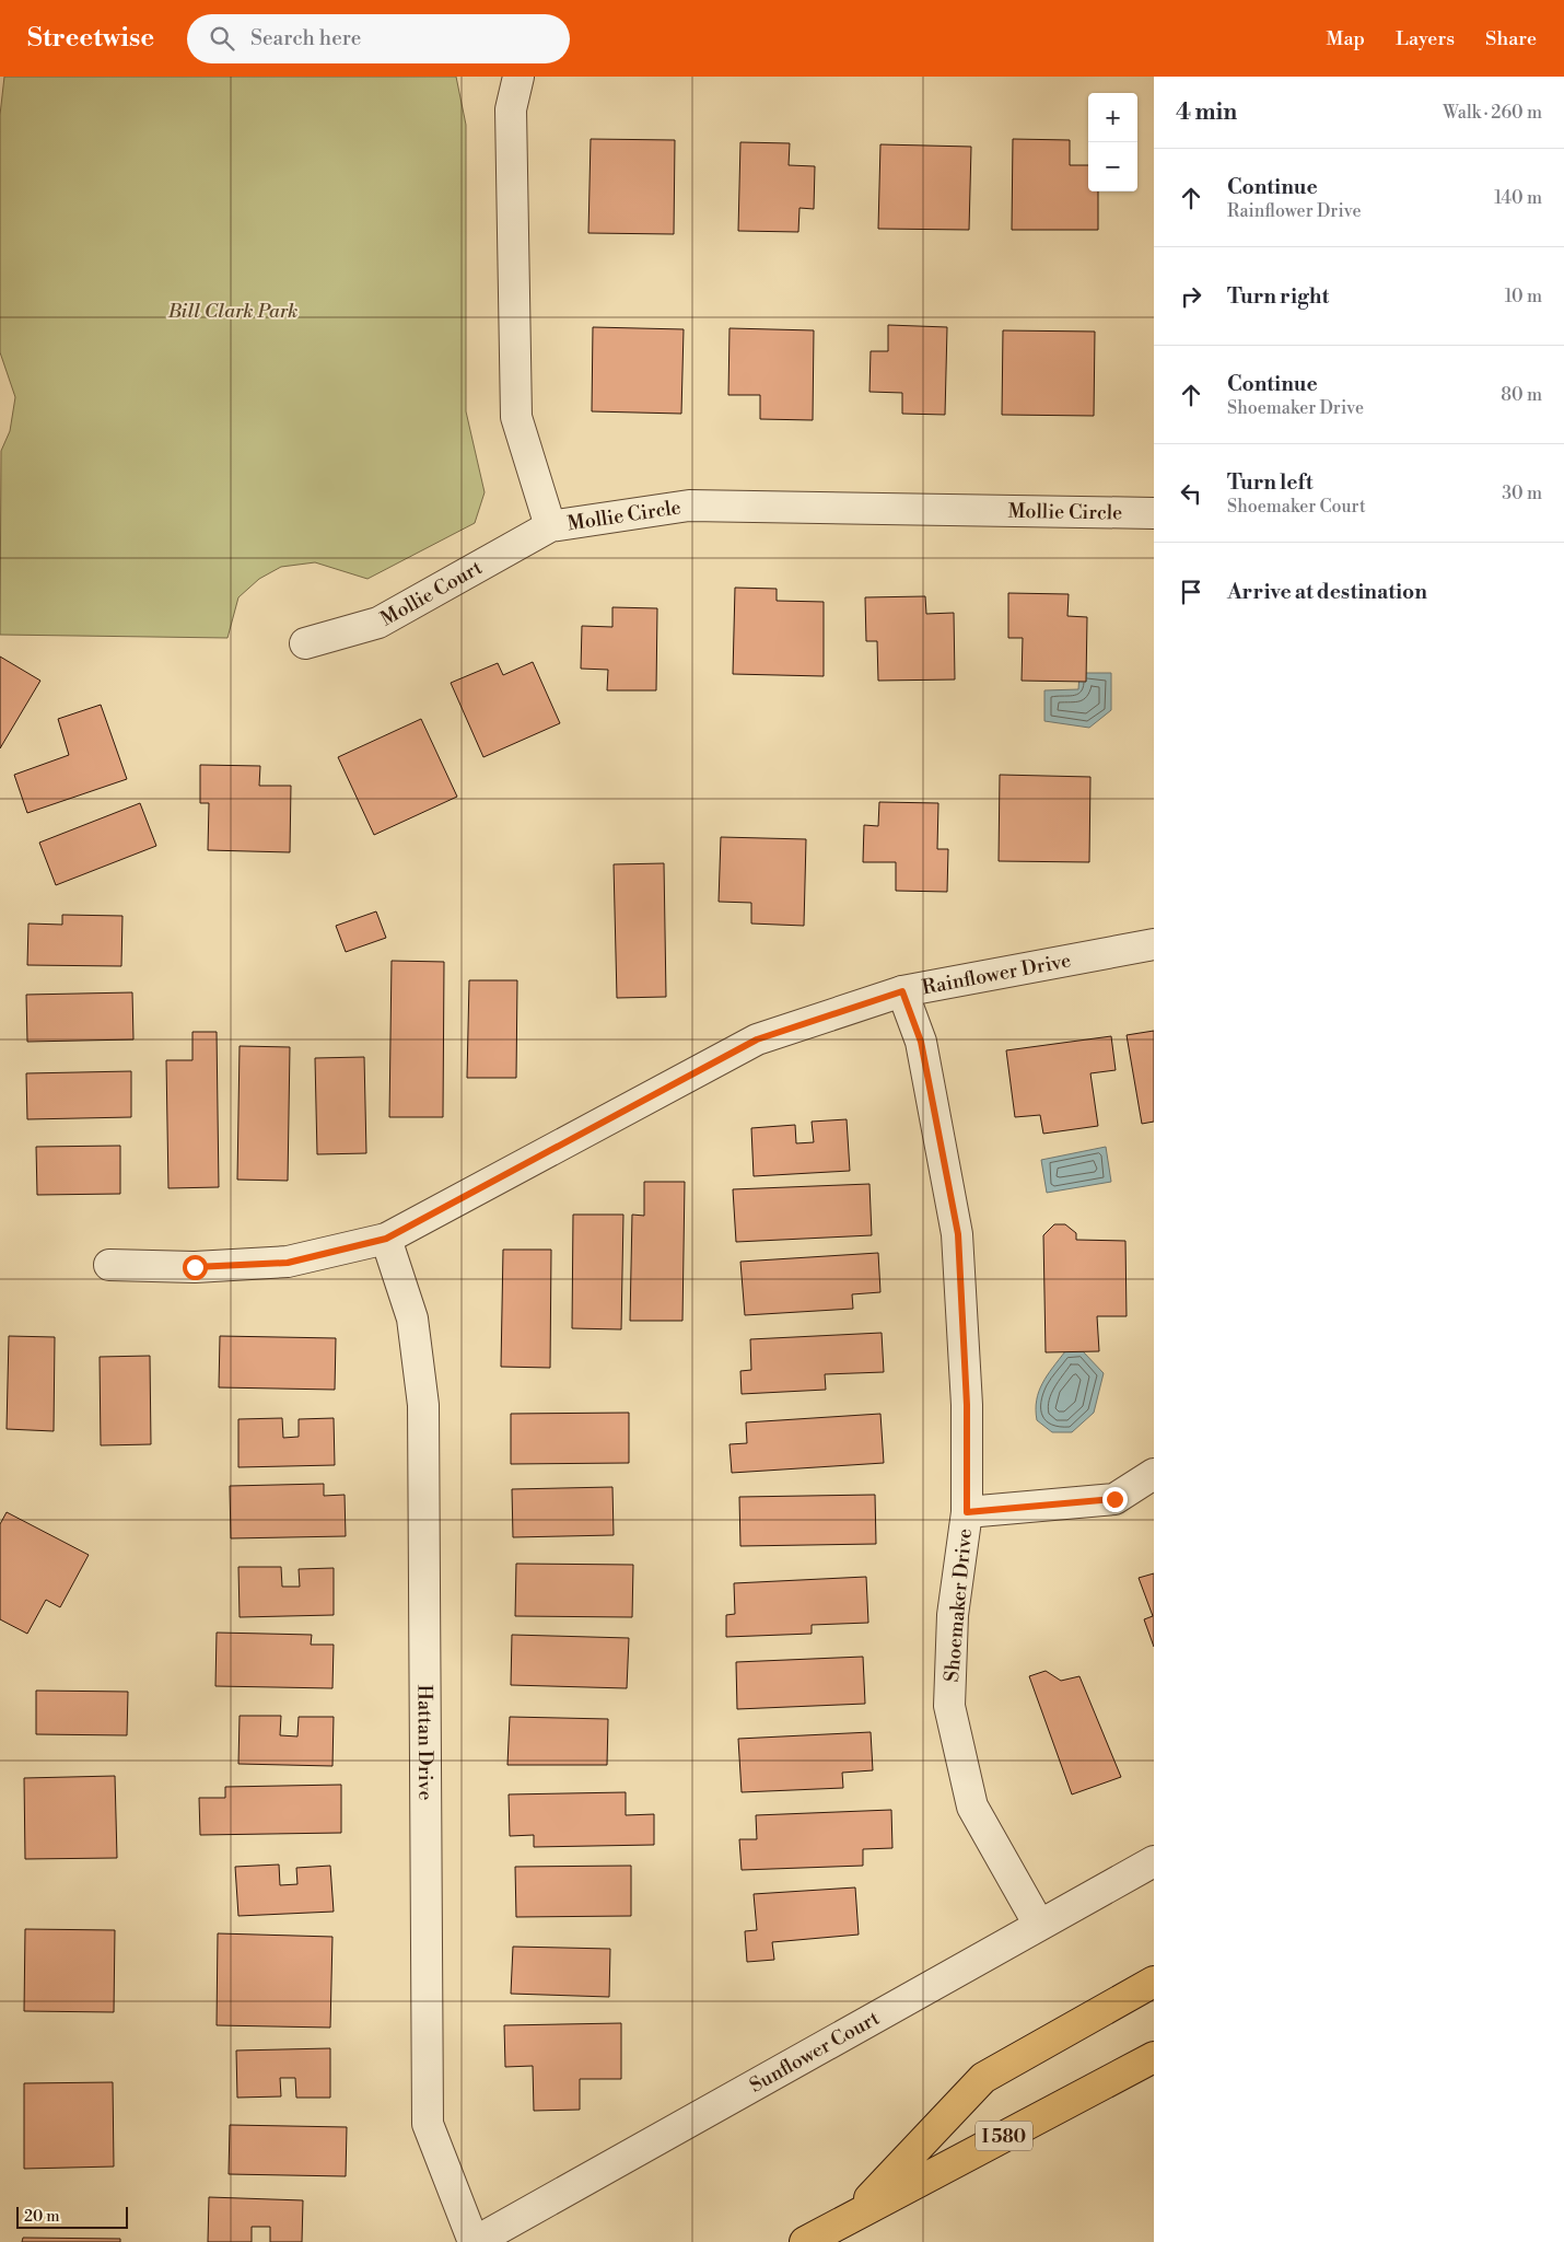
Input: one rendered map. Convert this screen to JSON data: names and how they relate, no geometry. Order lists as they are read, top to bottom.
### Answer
{
  "streets": {
    "highway": ["I 580"],
    "street": [
      "Mollie Circle",
      "Mollie Court",
      "Rainflower Drive",
      "Shoemaker Drive",
      "Hattan Drive",
      "Sunflower Court"
    ]
  },
  "crossings": [
    ["Mollie Circle", "Mollie Court"],
    ["Rainflower Drive", "Shoemaker Drive"],
    ["Rainflower Drive", "Hattan Drive"],
    ["Shoemaker Drive", "Sunflower Court"],
    ["Hattan Drive", "Sunflower Court"]
  ],
  "parks": ["Bill Clark Park"],
  "scale_bar": "20 m",
  "page": {
    "header": "Streetwise",
    "search": "Search here",
    "nav": ["Map", "Layers", "Share"],
    "heading": ["4 min", "Walk · 260 m"],
    "map_buttons": ["+", "−"],
    "list": [
      ["Continue", "Rainflower Drive", "140 m"],
      ["Turn right", "10 m"],
      ["Continue", "Shoemaker Drive", "80 m"],
      ["Turn left", "Shoemaker Court", "30 m"],
      "Arrive at destination"
    ],
    "scale": "20 m"
  }
}
